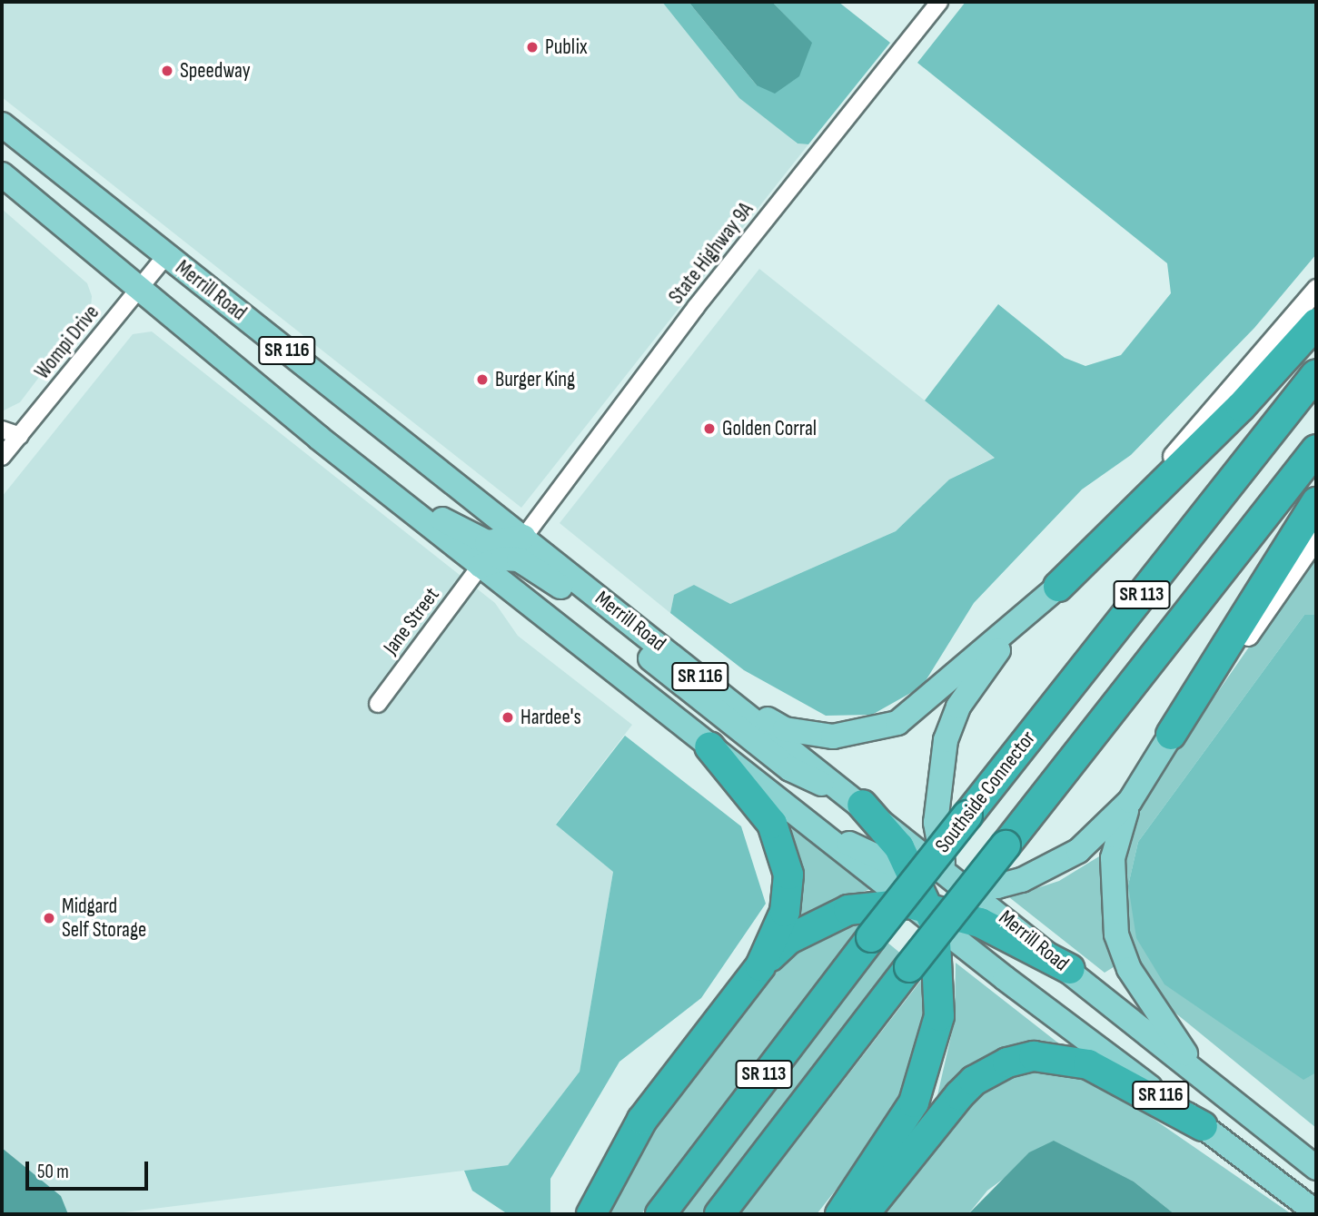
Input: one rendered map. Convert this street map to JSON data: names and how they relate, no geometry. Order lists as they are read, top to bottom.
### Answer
{
  "streets": {
    "highway": ["SR 113", "Southside Connector"],
    "main road": ["Merrill Road", "SR 116"],
    "street": ["State Highway 9A", "Wompi Drive", "Jane Street"]
  },
  "crossings": [
    ["State Highway 9A", "Merrill Road"],
    ["Merrill Road", "Wompi Drive"],
    ["Wompi Drive", "SR 116"],
    ["SR 116", "Jane Street"]
  ],
  "places": [
    "Publix",
    "Speedway",
    "Burger King",
    "Golden Corral",
    "Hardee's",
    "Midgard Self Storage"
  ],
  "scale_bar": "50 m"
}
